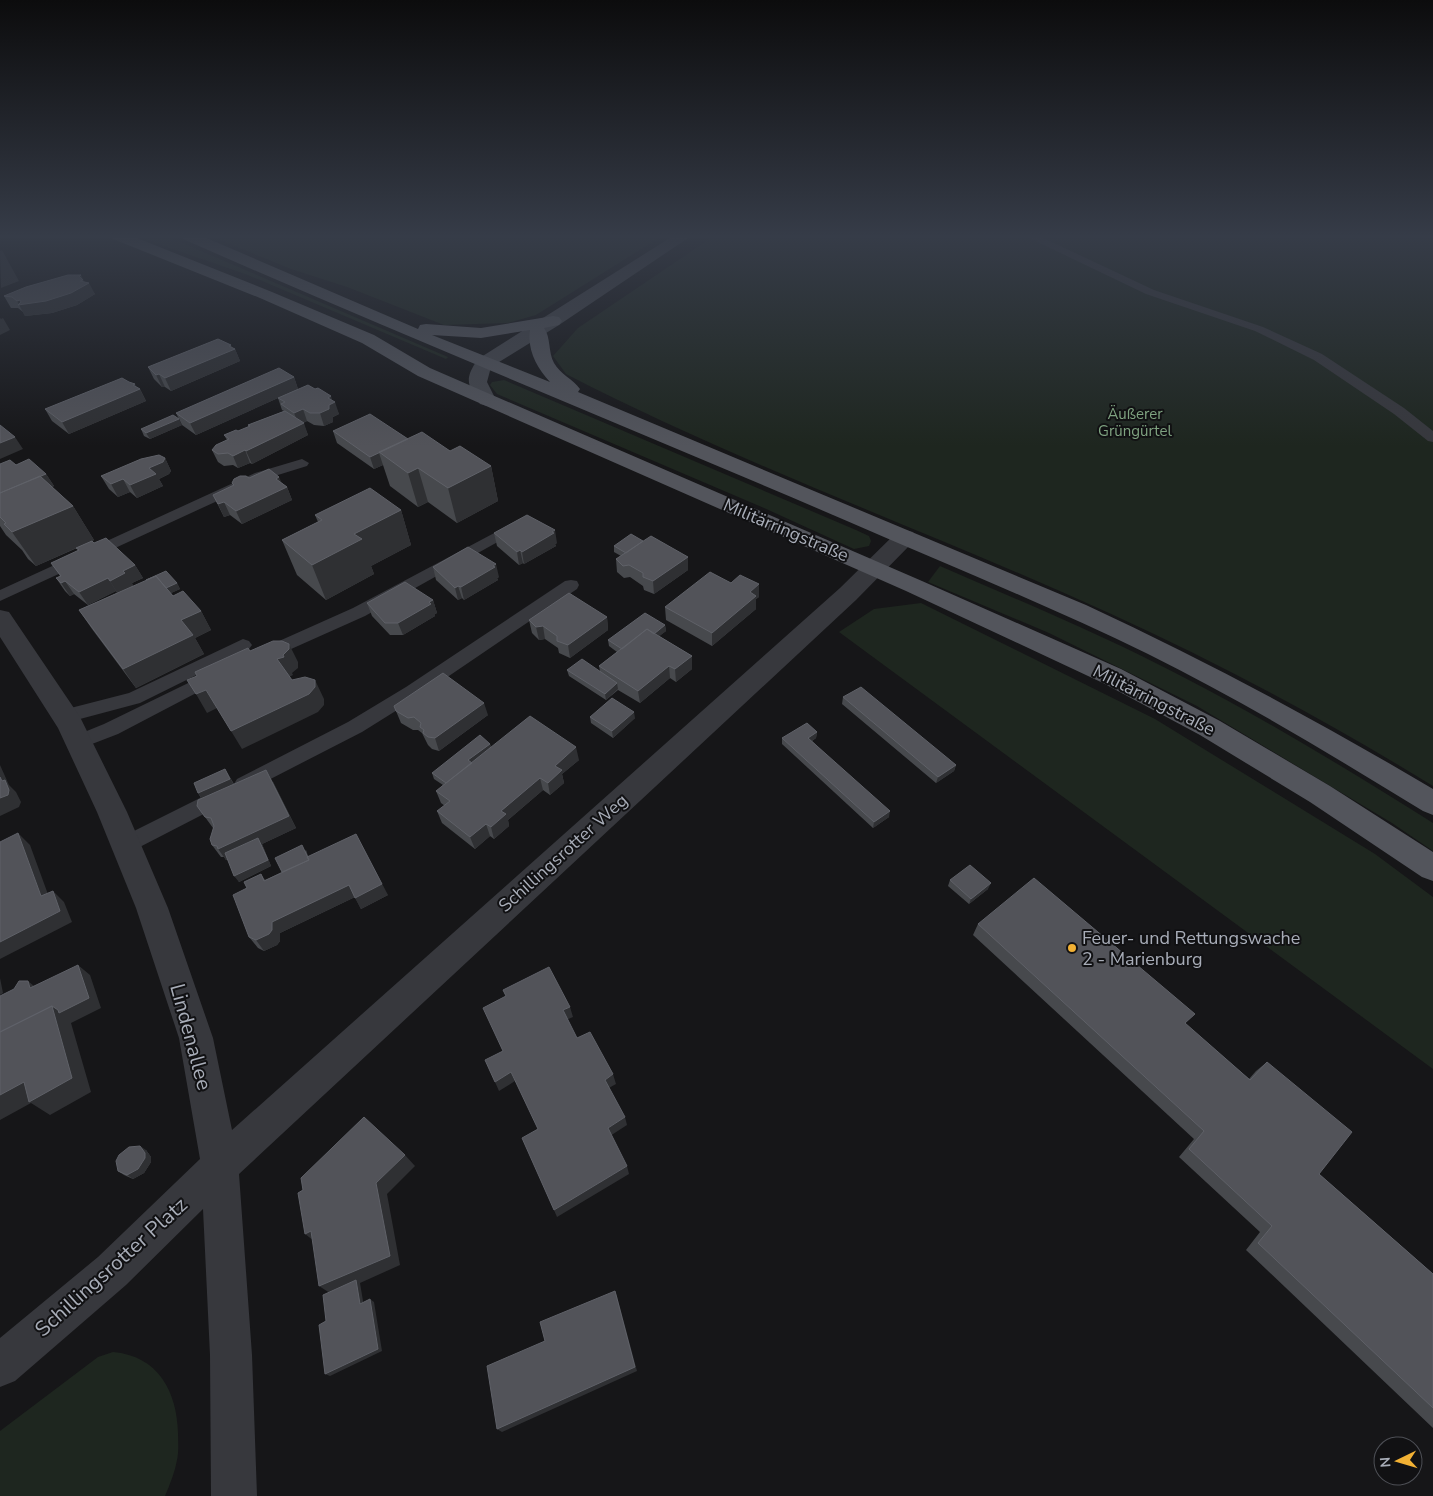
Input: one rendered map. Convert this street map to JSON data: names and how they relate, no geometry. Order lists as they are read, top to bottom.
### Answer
{
  "streets": {
    "main road": ["Militärringstraße"],
    "street": ["Schillingsrotter Weg", "Lindenallee", "Schillingsrotter Platz"]
  },
  "crossings": [
    ["Militärringstraße", "Schillingsrotter Weg"],
    ["Schillingsrotter Weg", "Lindenallee"],
    ["Schillingsrotter Weg", "Schillingsrotter Platz"],
    ["Lindenallee", "Schillingsrotter Platz"]
  ],
  "parks": ["Äußerer Grüngürtel"],
  "places": ["Feuer- und Rettungswache 2 - Marienburg"],
  "north": "left"
}
